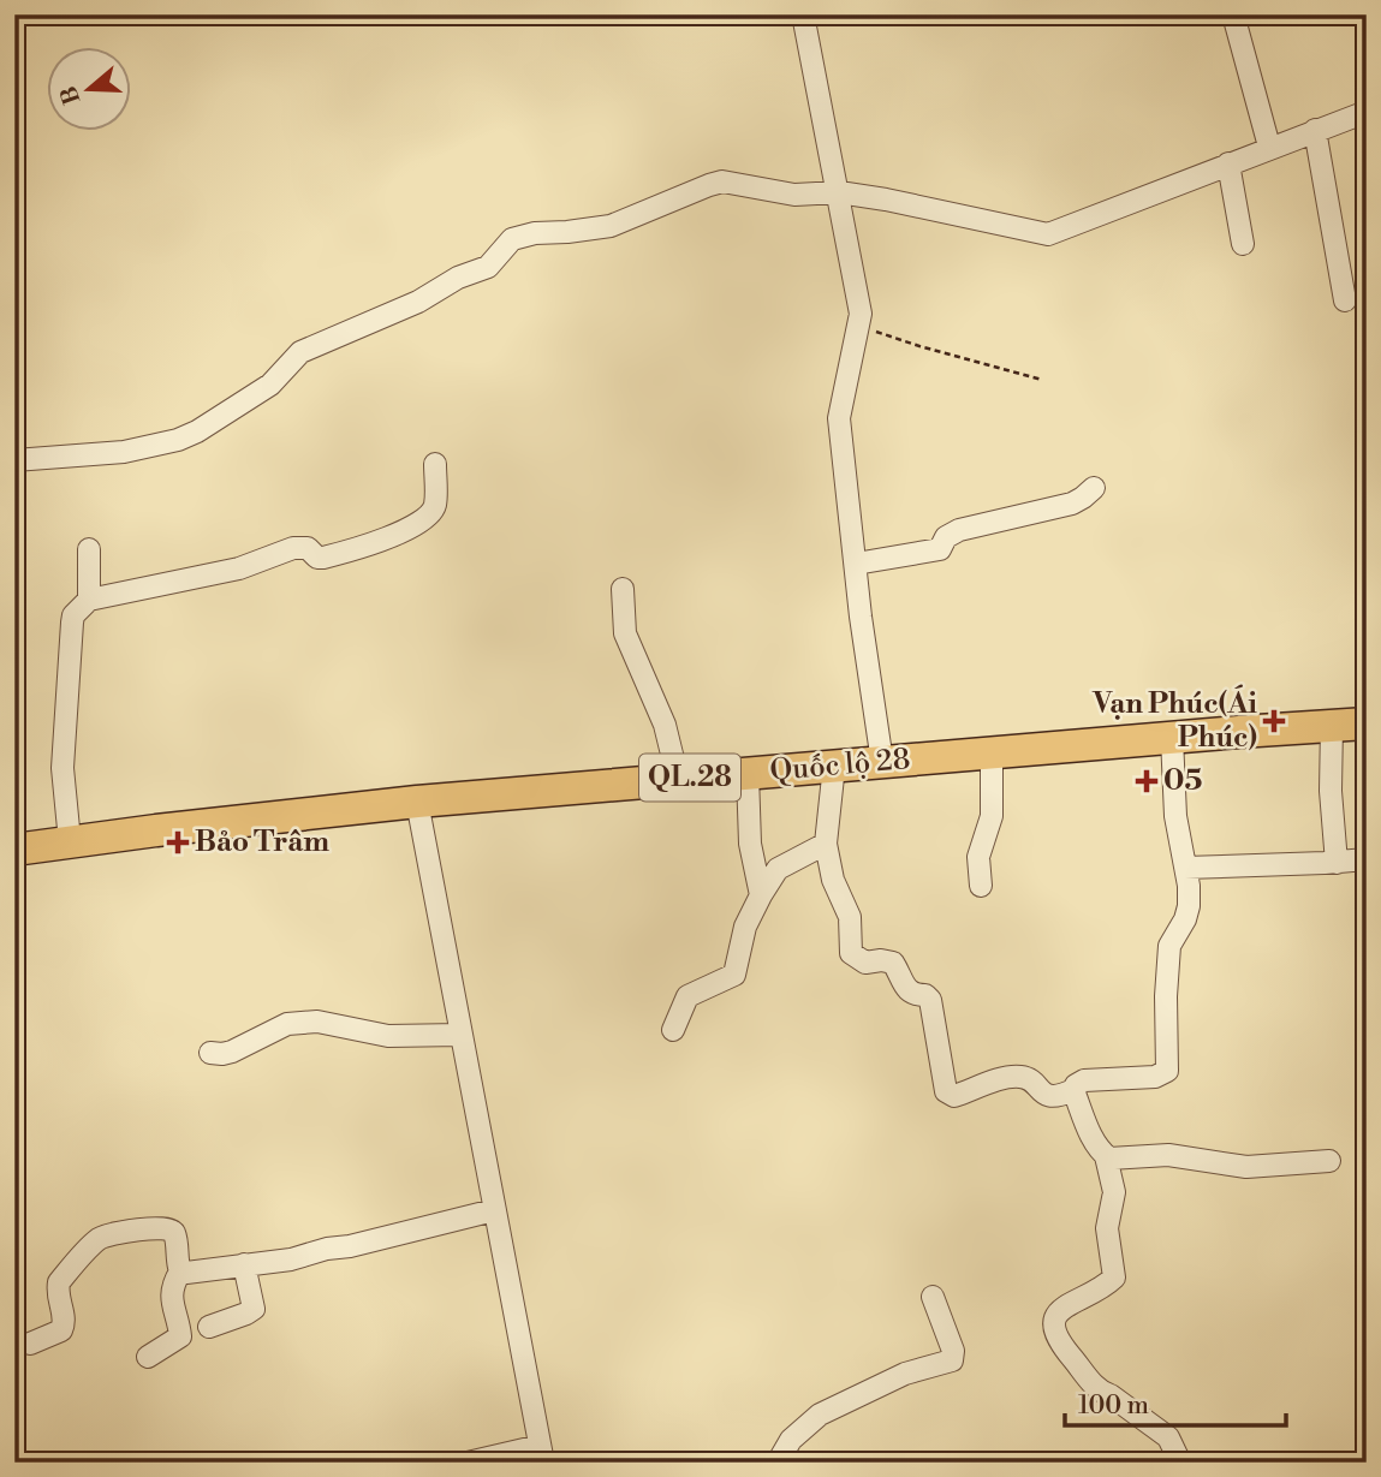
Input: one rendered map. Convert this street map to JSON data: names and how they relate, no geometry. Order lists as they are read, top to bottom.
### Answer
{
  "streets": {
    "highway": ["Quốc lộ 28", "QL.28"]
  },
  "places": {
    "health": ["Vạn Phúc(Ái Phúc)", "05", "Bảo Trâm"]
  },
  "scale_bar": "100 m",
  "north": "left"
}
